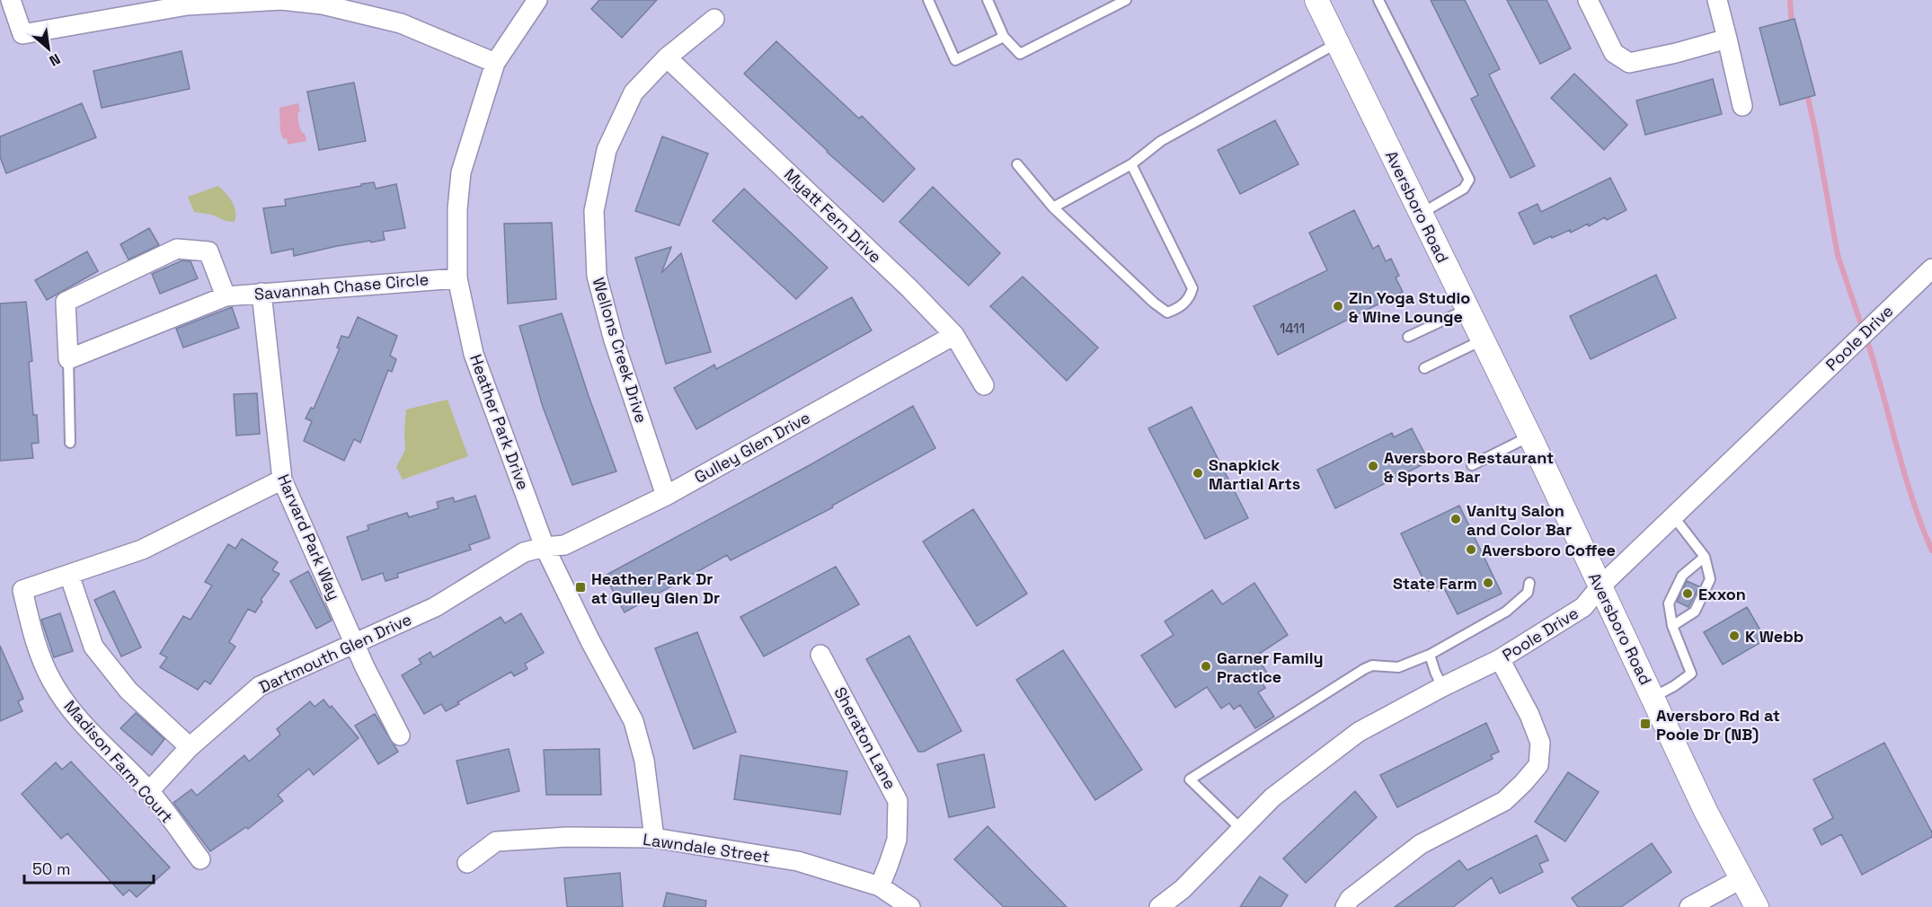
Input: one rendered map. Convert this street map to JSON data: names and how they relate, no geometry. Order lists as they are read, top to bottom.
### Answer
{
  "streets": {
    "street": [
      "Aversboro Road",
      "Myatt Fern Drive",
      "Savannah Chase Circle",
      "Poole Drive",
      "Wellons Creek Drive",
      "Heather Park Drive",
      "Gulley Glen Drive",
      "Harvard Park Way",
      "Dartmouth Glen Drive",
      "Sheraton Lane",
      "Madison Farm Court",
      "Lawndale Street"
    ]
  },
  "crossings": [
    ["Aversboro Road", "Poole Drive"],
    ["Myatt Fern Drive", "Wellons Creek Drive"],
    ["Myatt Fern Drive", "Gulley Glen Drive"],
    ["Savannah Chase Circle", "Heather Park Drive"],
    ["Savannah Chase Circle", "Harvard Park Way"],
    ["Wellons Creek Drive", "Gulley Glen Drive"],
    ["Heather Park Drive", "Gulley Glen Drive"],
    ["Heather Park Drive", "Dartmouth Glen Drive"],
    ["Heather Park Drive", "Lawndale Street"],
    ["Gulley Glen Drive", "Dartmouth Glen Drive"],
    ["Harvard Park Way", "Dartmouth Glen Drive"],
    ["Harvard Park Way", "Madison Farm Court"],
    ["Dartmouth Glen Drive", "Madison Farm Court"],
    ["Sheraton Lane", "Lawndale Street"]
  ],
  "places": {
    "other": [
      "Zin Yoga Studio & Wine Lounge",
      "Aversboro Restaurant & Sports Bar",
      "Snapkick Martial Arts",
      "Vanity Salon and Color Bar",
      "Aversboro Coffee",
      "State Farm",
      "Exxon",
      "K Webb",
      "Garner Family Practice"
    ],
    "transit": ["Heather Park Dr at Gulley Glen Dr", "Aversboro Rd at Poole Dr (NB)"]
  },
  "house_numbers": ["1411"],
  "scale_bar": "50 m",
  "north": "bottom right"
}
